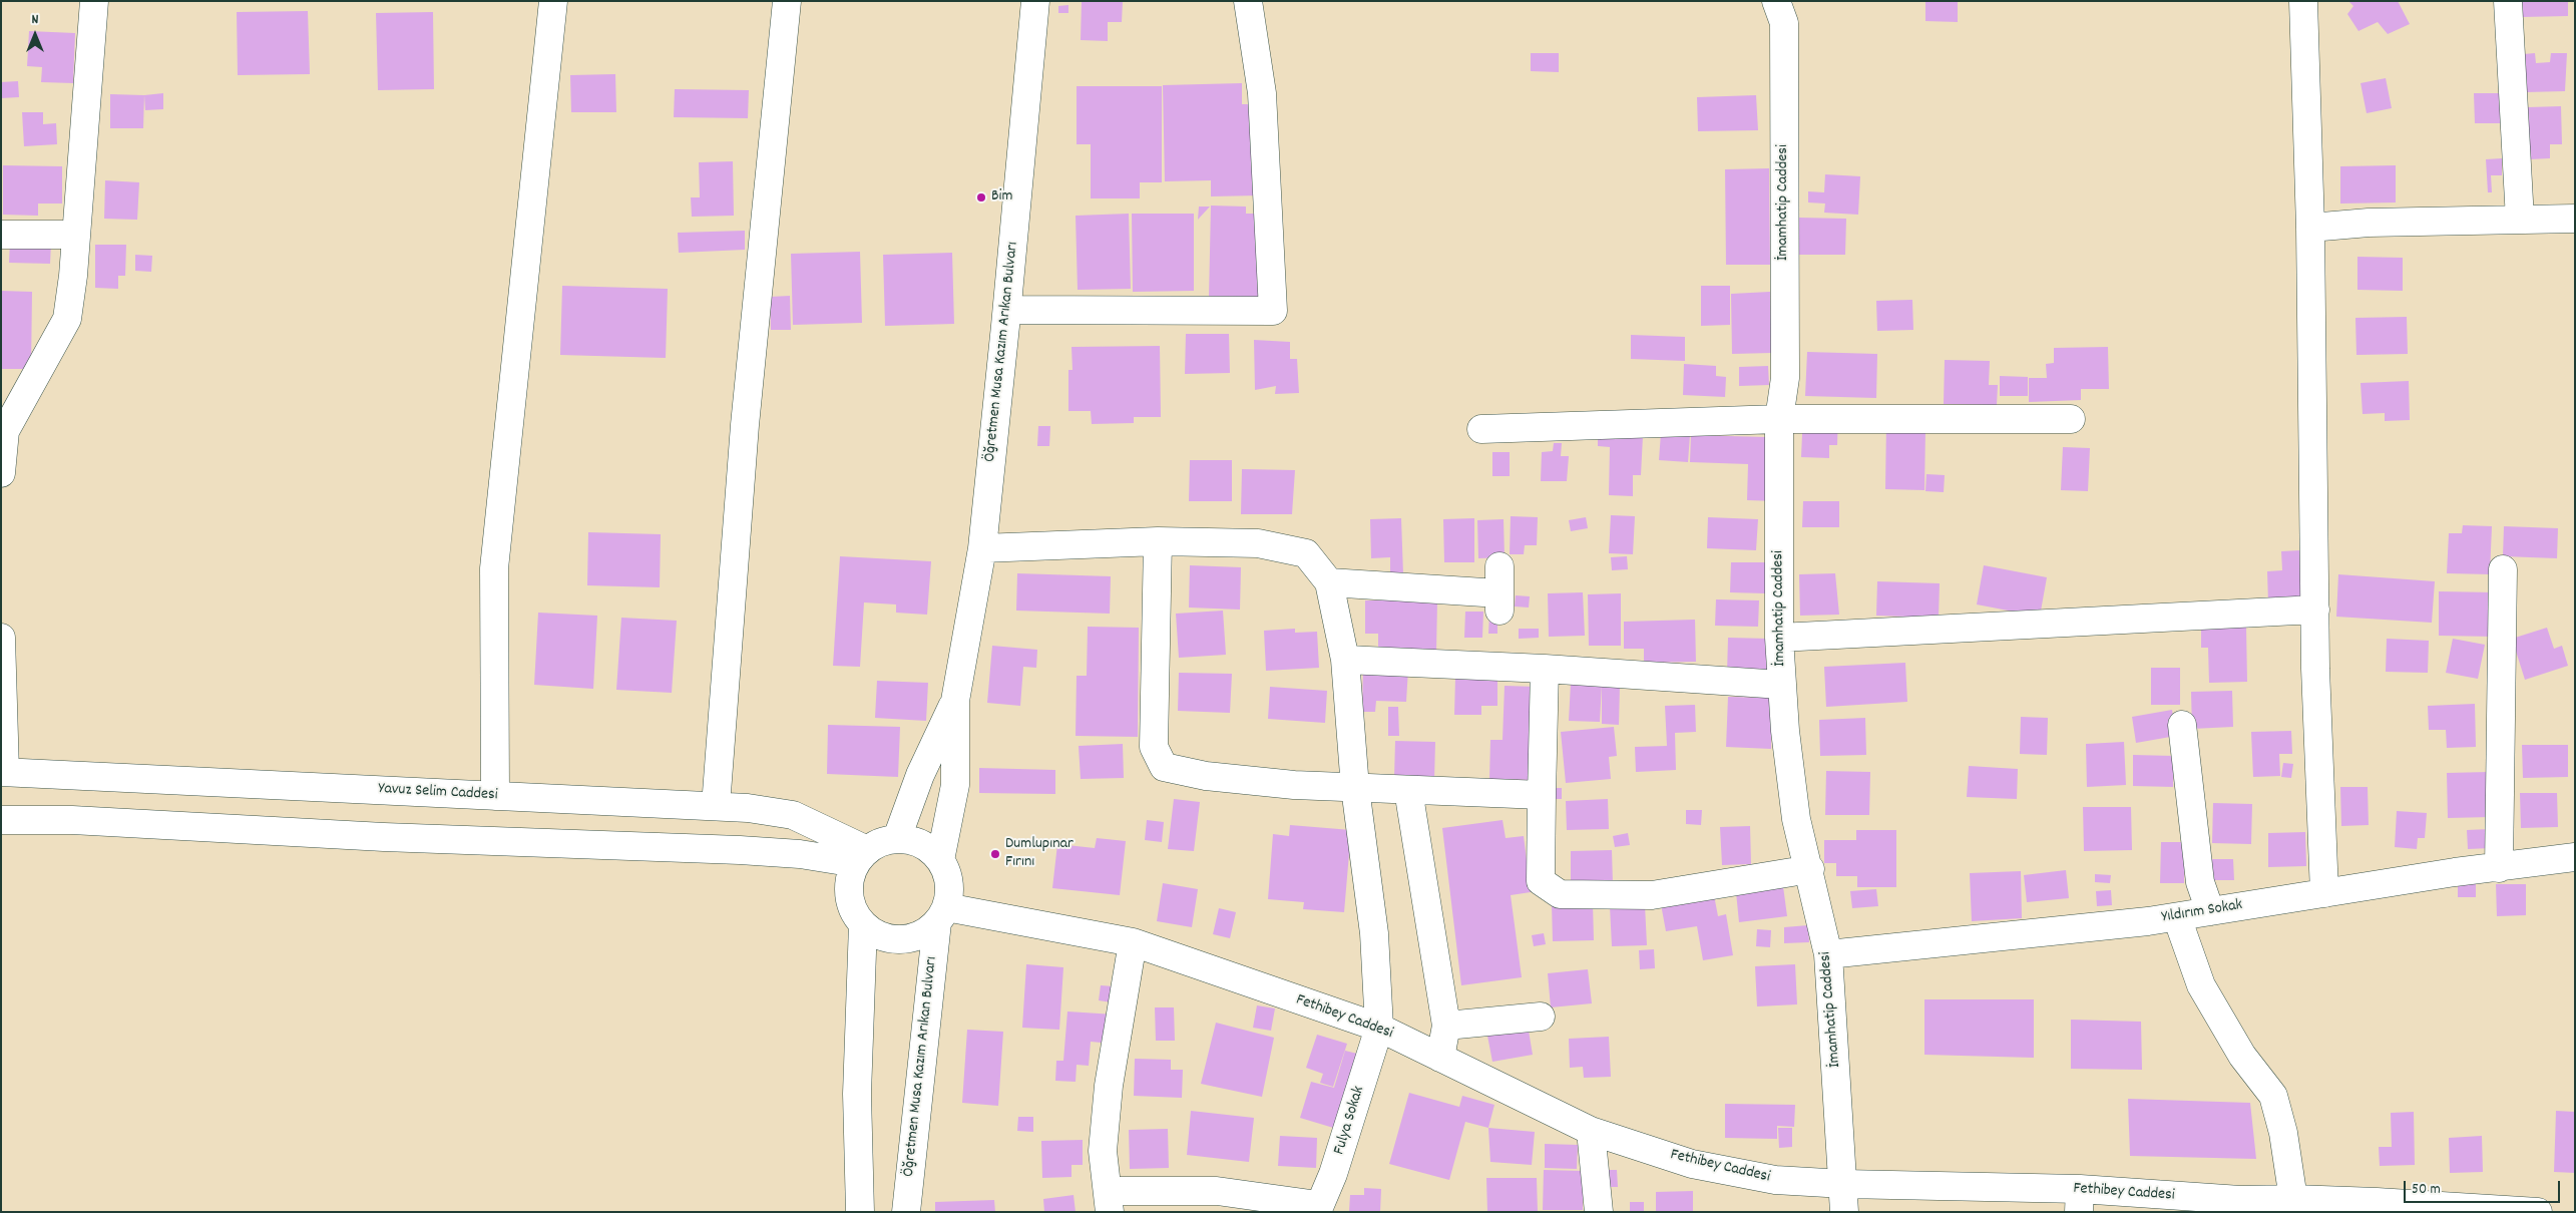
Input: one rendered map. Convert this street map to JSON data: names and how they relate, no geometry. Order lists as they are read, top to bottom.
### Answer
{
  "streets": {
    "street": [
      "İmamhatip Caddesi",
      "Öğretmen Musa Kazım Arıkan Bulvarı",
      "Yavuz Selim Caddesi",
      "Yıldırım Sokak",
      "Fethibey Caddesi",
      "Fulya Sokak"
    ]
  },
  "crossings": [
    ["İmamhatip Caddesi", "Yıldırım Sokak"],
    ["İmamhatip Caddesi", "Fethibey Caddesi"],
    ["Öğretmen Musa Kazım Arıkan Bulvarı", "Yavuz Selim Caddesi"],
    ["Öğretmen Musa Kazım Arıkan Bulvarı", "Fethibey Caddesi"],
    ["Yavuz Selim Caddesi", "Fethibey Caddesi"],
    ["Fethibey Caddesi", "Fulya Sokak"]
  ],
  "places": ["Bim", "Dumlupınar Fırını"],
  "scale_bar": "50 m",
  "north": "top"
}
